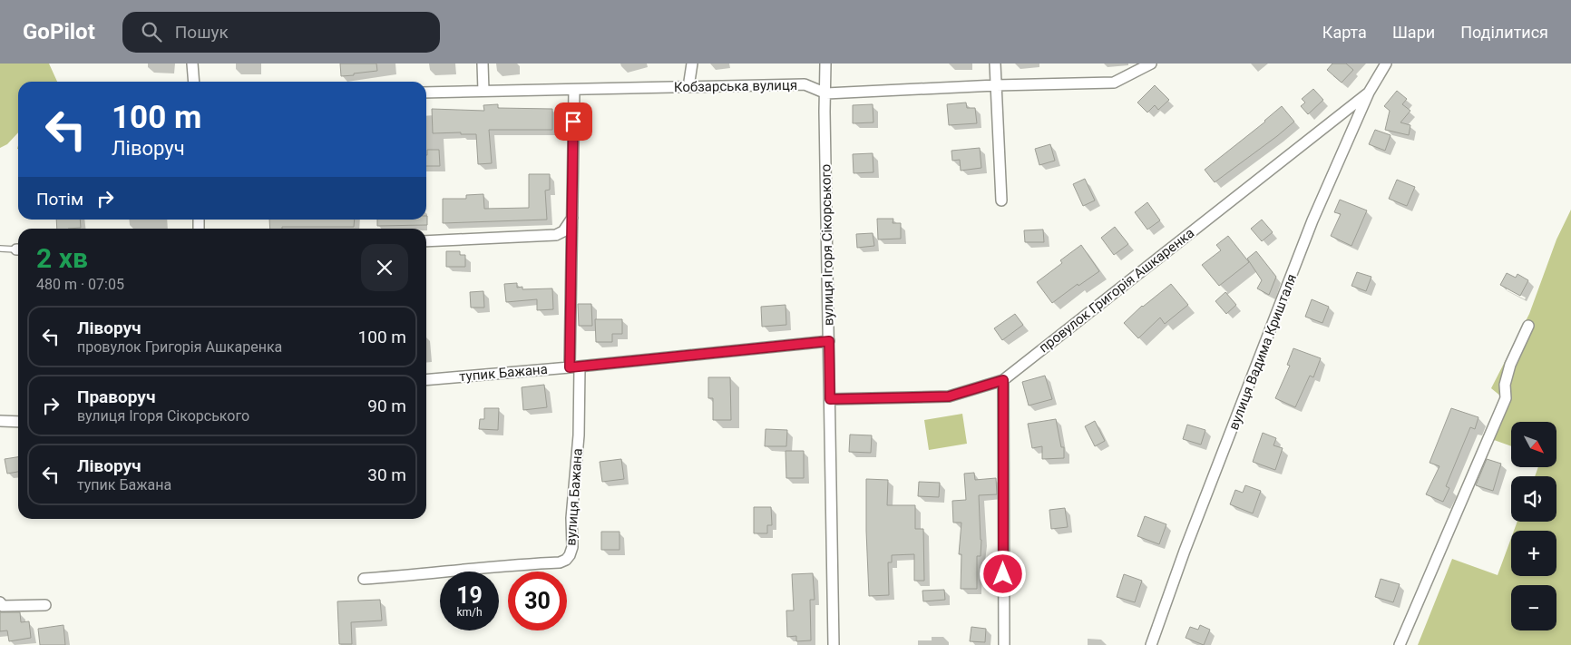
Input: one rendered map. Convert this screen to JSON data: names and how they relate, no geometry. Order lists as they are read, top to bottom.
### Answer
{
  "streets": {
    "street": [
      "Кобзарська вулиця",
      "вулиця Ігоря Сікорського",
      "провулок Григорія Ашкаренка",
      "вулиця Вадима Кришталя",
      "тупик Бажана",
      "вулиця Бажана"
    ]
  },
  "crossings": [
    ["Кобзарська вулиця", "вулиця Ігоря Сікорського"],
    ["Кобзарська вулиця", "вулиця Бажана"],
    ["вулиця Ігоря Сікорського", "провулок Григорія Ашкаренка"],
    ["вулиця Ігоря Сікорського", "тупик Бажана"],
    ["провулок Григорія Ашкаренка", "вулиця Вадима Кришталя"],
    ["тупик Бажана", "вулиця Бажана"]
  ],
  "north": "bottom right",
  "page": {
    "header": "GoPilot",
    "search": "Пошук",
    "nav": ["Карта", "Шари", "Поділитися"],
    "turn": ["100 m", "Ліворуч"],
    "then": "Потім",
    "heading": ["2 хв", "480 m · 07:05"],
    "list": [
      {
        "name": "Ліворуч",
        "note": "провулок Григорія Ашкаренка",
        "value": "100 m"
      },
      {
        "name": "Праворуч",
        "note": "вулиця Ігоря Сікорського",
        "value": "90 m"
      },
      {
        "name": "Ліворуч",
        "note": "тупик Бажана",
        "value": "30 m"
      }
    ],
    "map_buttons": ["+", "−"],
    "speed": "19 km/h",
    "limit": "30"
  }
}
